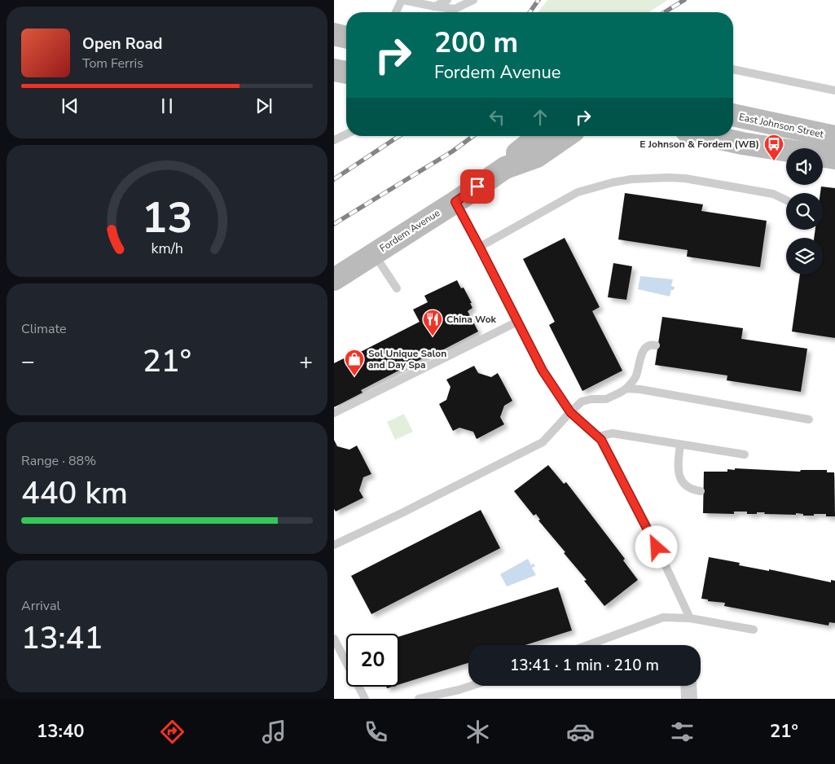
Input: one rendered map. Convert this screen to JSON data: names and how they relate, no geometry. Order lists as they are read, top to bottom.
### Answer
{
  "streets": {
    "main road": ["East Johnson Street", "Fordem Avenue"]
  },
  "places": {
    "bus stop": ["E Johnson & Fordem (WB)"],
    "restaurant": ["China Wok"],
    "shop": ["Sol Unique Salon and Day Spa"]
  },
  "page": {
    "turn": ["200 m", "Fordem Avenue"],
    "song": ["Open Road", "Tom Ferris"],
    "tile": [
      "Climate",
      ["Range · 88%", "440 km"],
      ["Arrival", "13:41"]
    ],
    "heat": ["−", "21°", "+"],
    "limit": "20",
    "trip": "13:41 · 1 min · 210 m",
    "tabs": ["13:40", "21°"],
    "gauge": ["13", "km/h"]
  }
}
